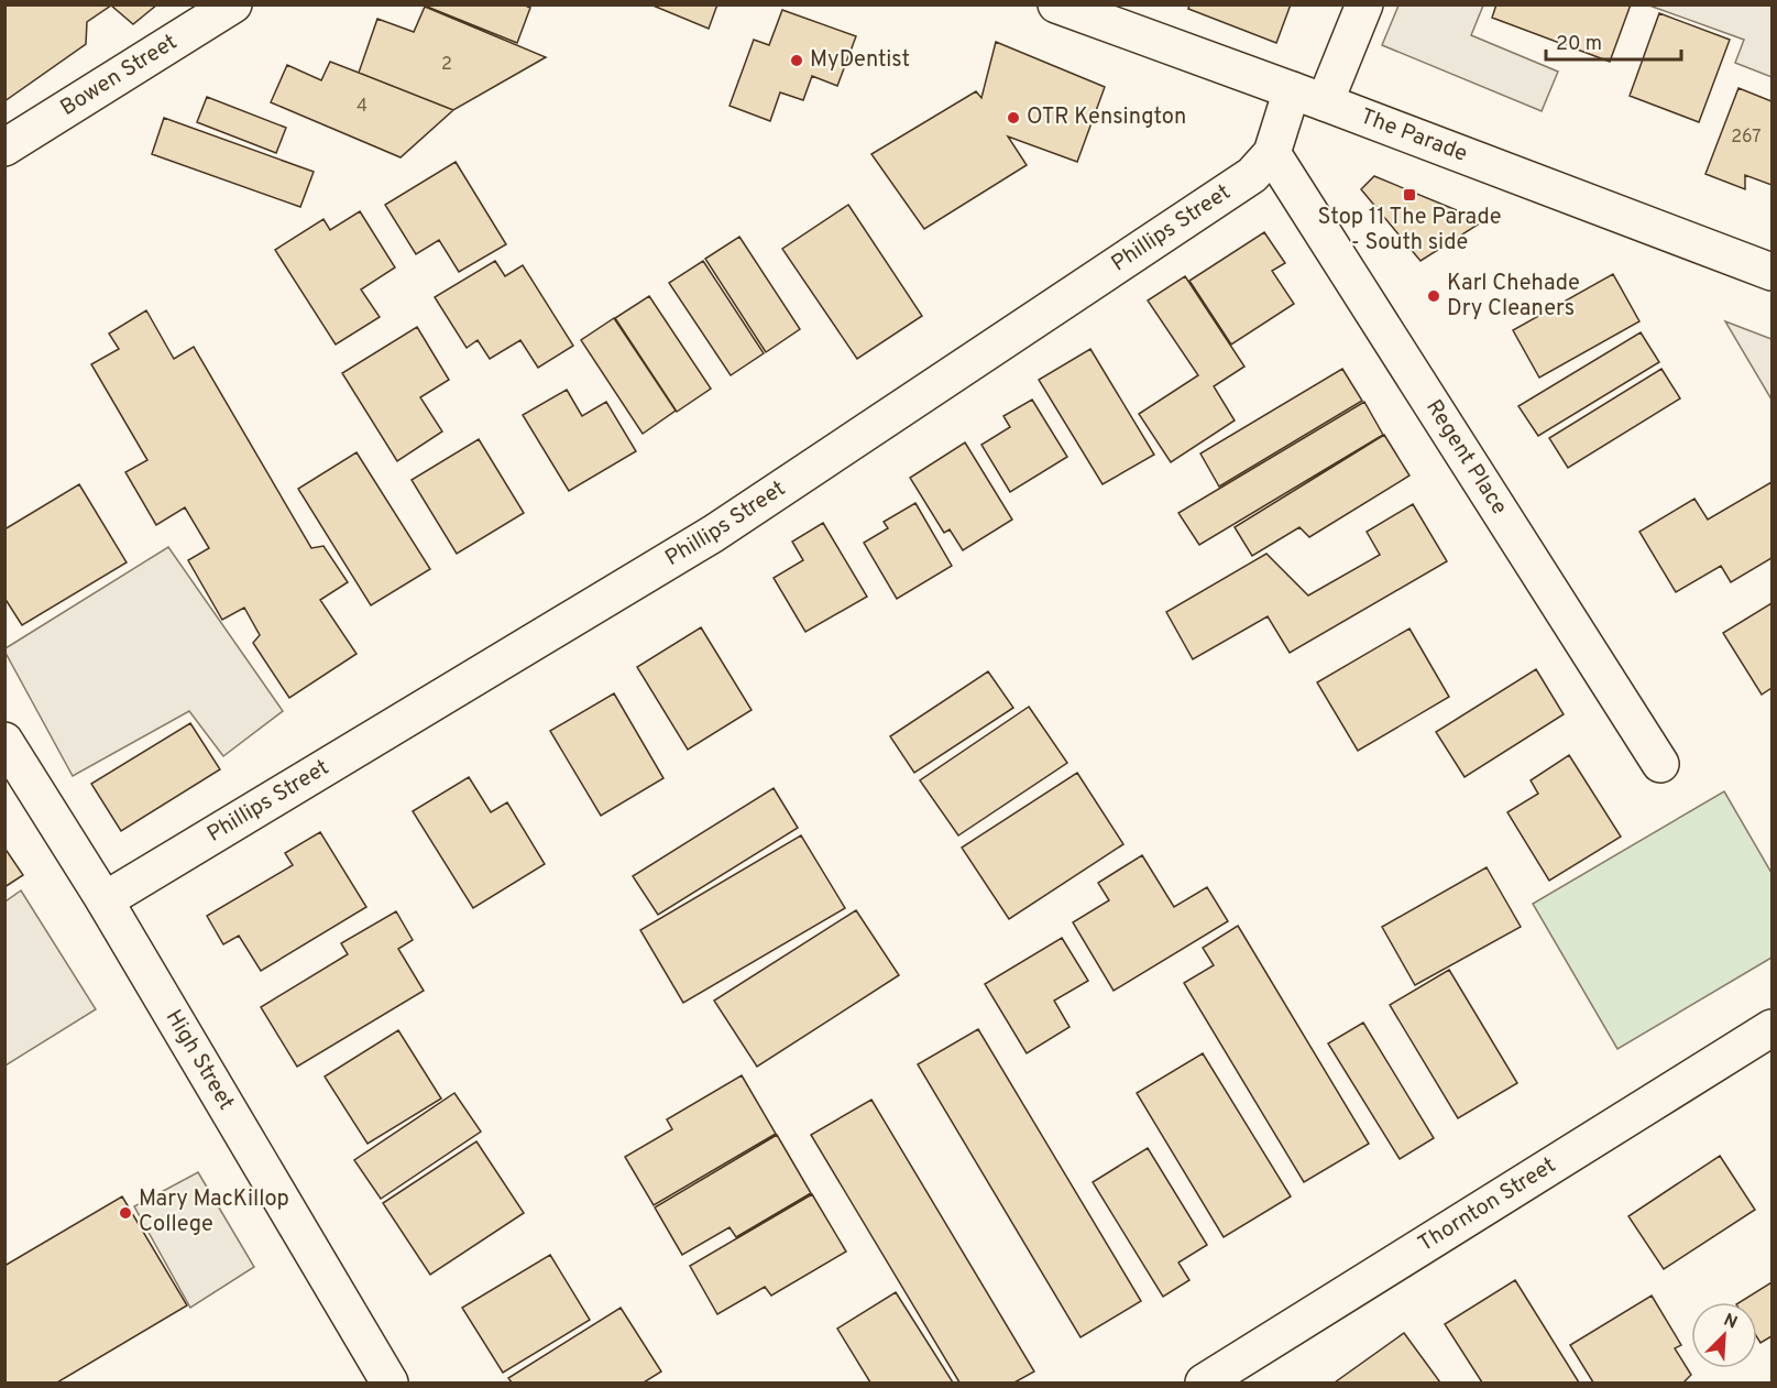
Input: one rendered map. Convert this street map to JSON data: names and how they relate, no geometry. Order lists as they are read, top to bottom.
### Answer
{
  "streets": {
    "street": [
      "Bowen Street",
      "The Parade",
      "Phillips Street",
      "Regent Place",
      "High Street",
      "Thornton Street"
    ]
  },
  "crossings": [
    ["The Parade", "Phillips Street"],
    ["Phillips Street", "Regent Place"],
    ["Phillips Street", "High Street"]
  ],
  "places": {
    "other": [
      "MyDentist",
      "OTR Kensington",
      "Karl Chehade Dry Cleaners",
      "Mary MacKillop College"
    ],
    "transit": ["Stop 11 The Parade - South side"]
  },
  "house_numbers": ["2", "4", "267"],
  "scale_bar": "20 m",
  "north": "top right"
}
